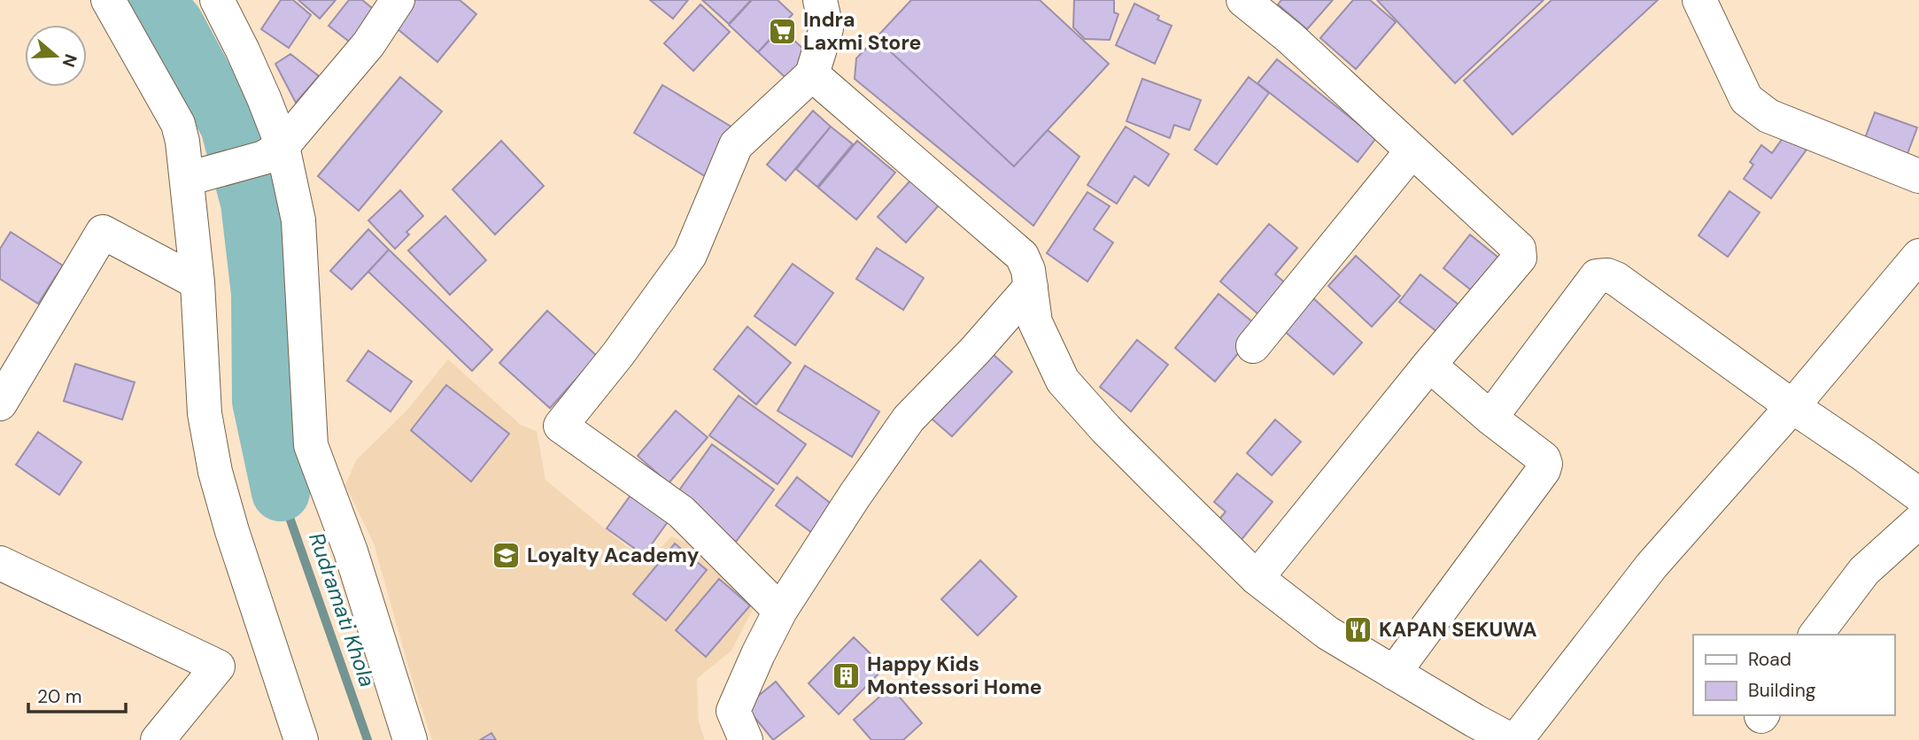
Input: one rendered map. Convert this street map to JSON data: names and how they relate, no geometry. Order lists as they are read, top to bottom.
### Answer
{
  "water": ["Rudramati Khola"],
  "places": {
    "supermarket": ["Indra Laxmi Store"],
    "school or university": ["Loyalty Academy"],
    "restaurant": ["KAPAN SEKUWA"],
    "building": ["Happy Kids Montessori Home"]
  },
  "legend": ["Road", "Building"],
  "scale_bar": "20 m",
  "north": "right"
}
